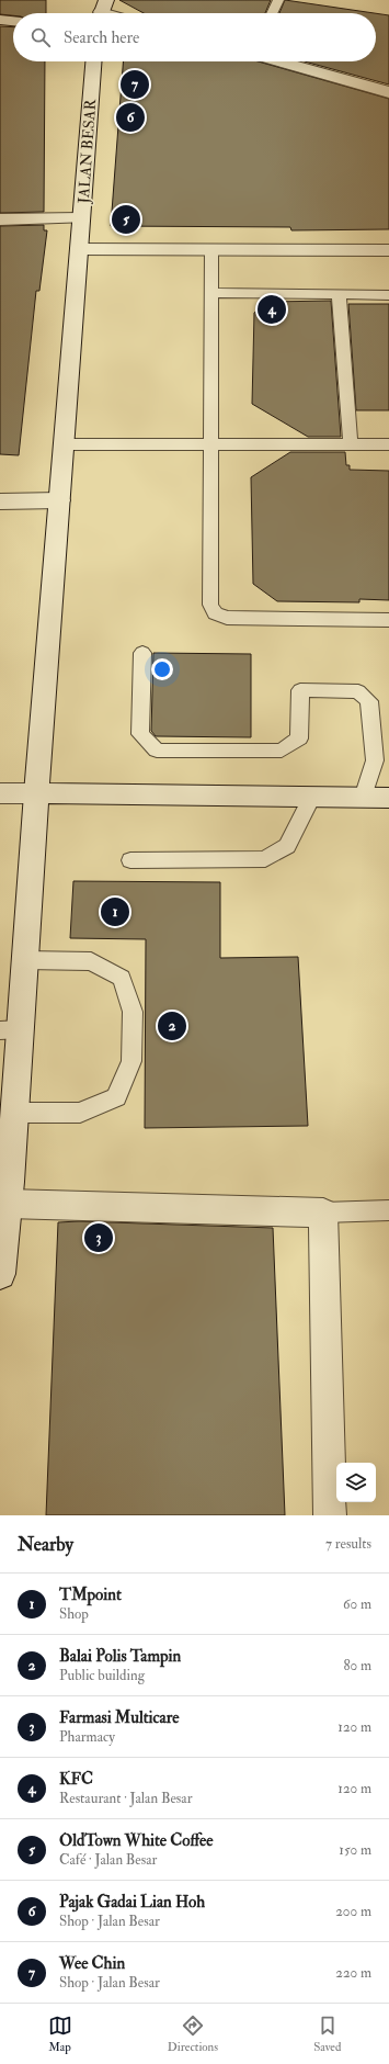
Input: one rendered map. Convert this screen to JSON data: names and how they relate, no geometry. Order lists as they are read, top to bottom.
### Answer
{
  "streets": {
    "street": ["JALAN BESAR"]
  },
  "page": {
    "search": "Search here",
    "pins": [
      "7",
      "6",
      "5",
      "4",
      "1",
      "2",
      "3"
    ],
    "heading": ["Nearby", "7 results"],
    "list": [
      {
        "mark": "1",
        "name": "TMpoint",
        "note": "Shop",
        "value": "60 m"
      },
      {
        "mark": "2",
        "name": "Balai Polis Tampin",
        "note": "Public building",
        "value": "80 m"
      },
      {
        "mark": "3",
        "name": "Farmasi Multicare",
        "note": "Pharmacy",
        "value": "120 m"
      },
      {
        "mark": "4",
        "name": "KFC",
        "note": "Restaurant · Jalan Besar",
        "value": "120 m"
      },
      {
        "mark": "5",
        "name": "OldTown White Coffee",
        "note": "Café · Jalan Besar",
        "value": "150 m"
      },
      {
        "mark": "6",
        "name": "Pajak Gadai Lian Hoh",
        "note": "Shop · Jalan Besar",
        "value": "200 m"
      },
      {
        "mark": "7",
        "name": "Wee Chin",
        "note": "Shop · Jalan Besar",
        "value": "220 m"
      }
    ],
    "nav": ["Map", "Directions", "Saved"]
  }
}
